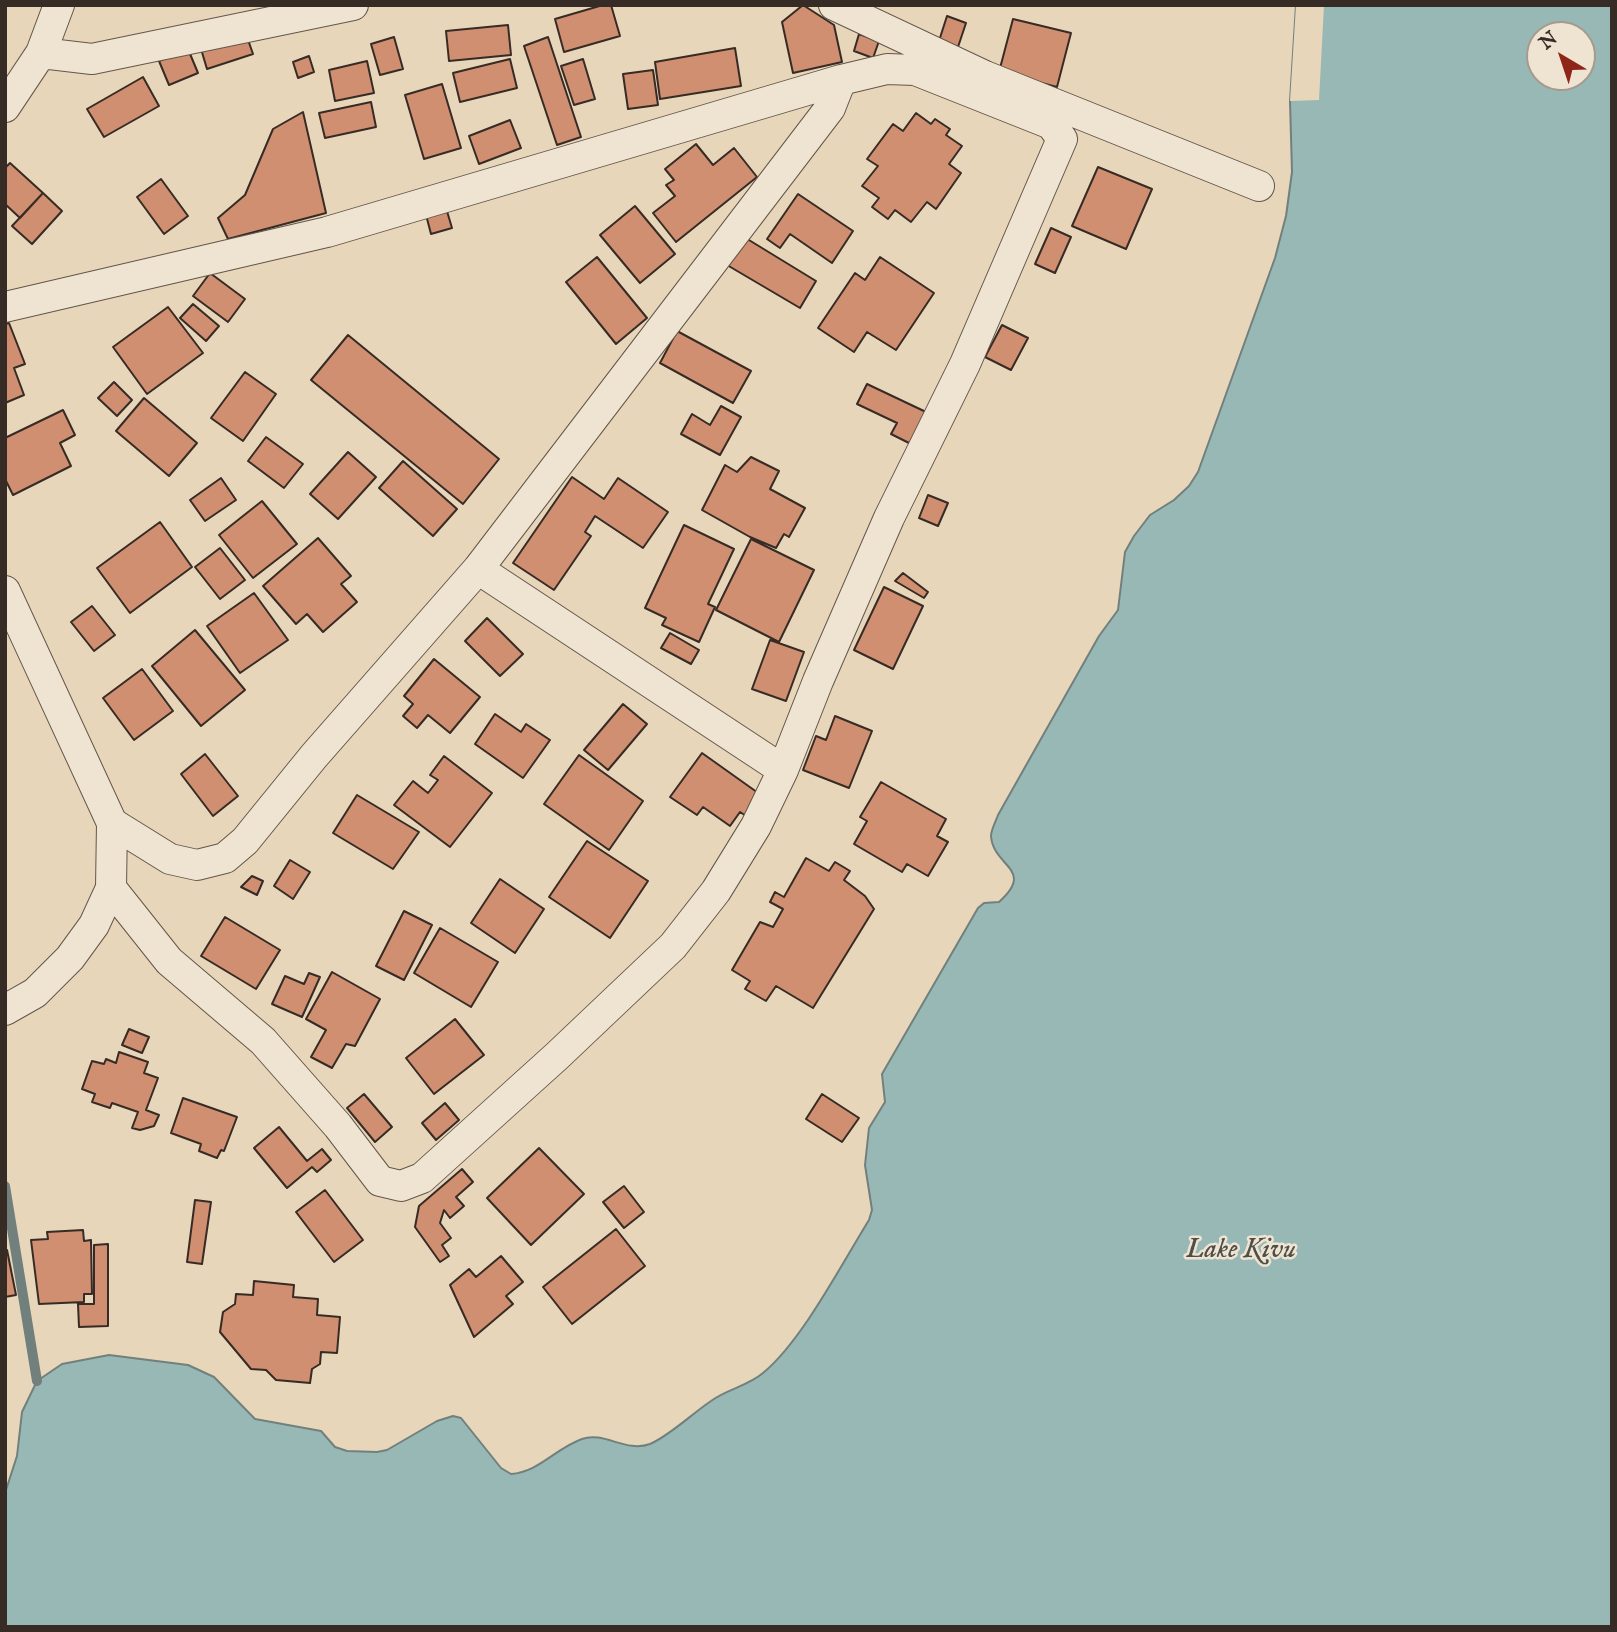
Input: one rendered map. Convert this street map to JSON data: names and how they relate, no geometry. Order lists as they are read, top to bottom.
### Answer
{
  "water": ["Lake Kivu"],
  "north": "top left"
}
